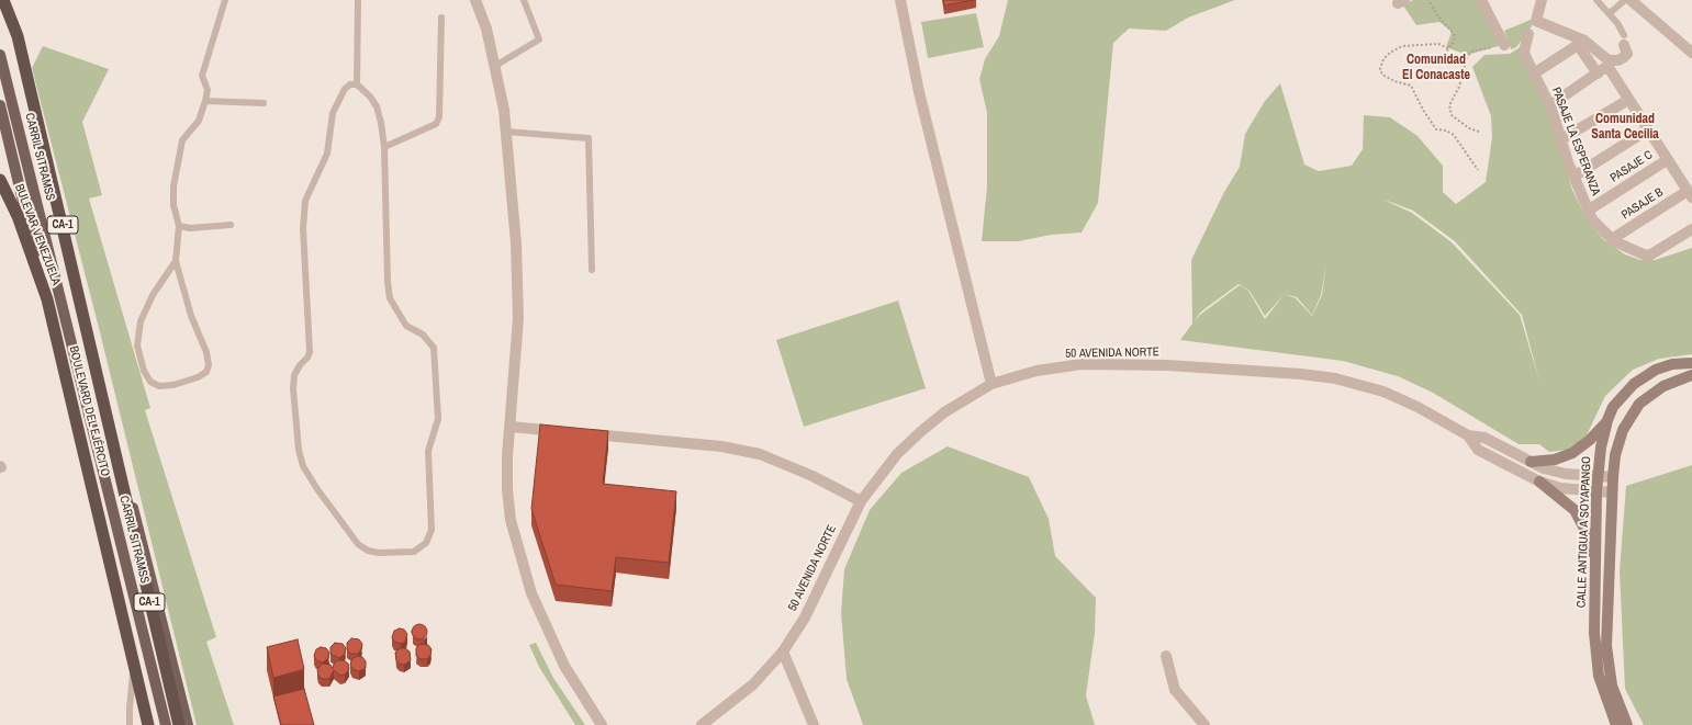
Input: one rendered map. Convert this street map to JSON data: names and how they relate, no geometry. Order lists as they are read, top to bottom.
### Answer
{
  "streets": {
    "highway": ["CA-1", "BULEVAR VENEZUELA", "BOULEVARD DEL EJÉRCITO"],
    "main road": ["CARRIL SITRAMSS", "CALLE ANTIGUA A SOYAPANGO"],
    "street": [
      "PASAJE LA ESPERANZA",
      "PASAJE C",
      "PASAJE B",
      "50 AVENIDA NORTE"
    ]
  },
  "crossings": [
    ["PASAJE LA ESPERANZA", "PASAJE C"],
    ["PASAJE LA ESPERANZA", "PASAJE B"],
    ["BULEVAR VENEZUELA", "BOULEVARD DEL EJÉRCITO"],
    ["50 AVENIDA NORTE", "CALLE ANTIGUA A SOYAPANGO"]
  ],
  "districts": ["Comunidad El Conacaste", "Comunidad Santa Cecilia"]
}
